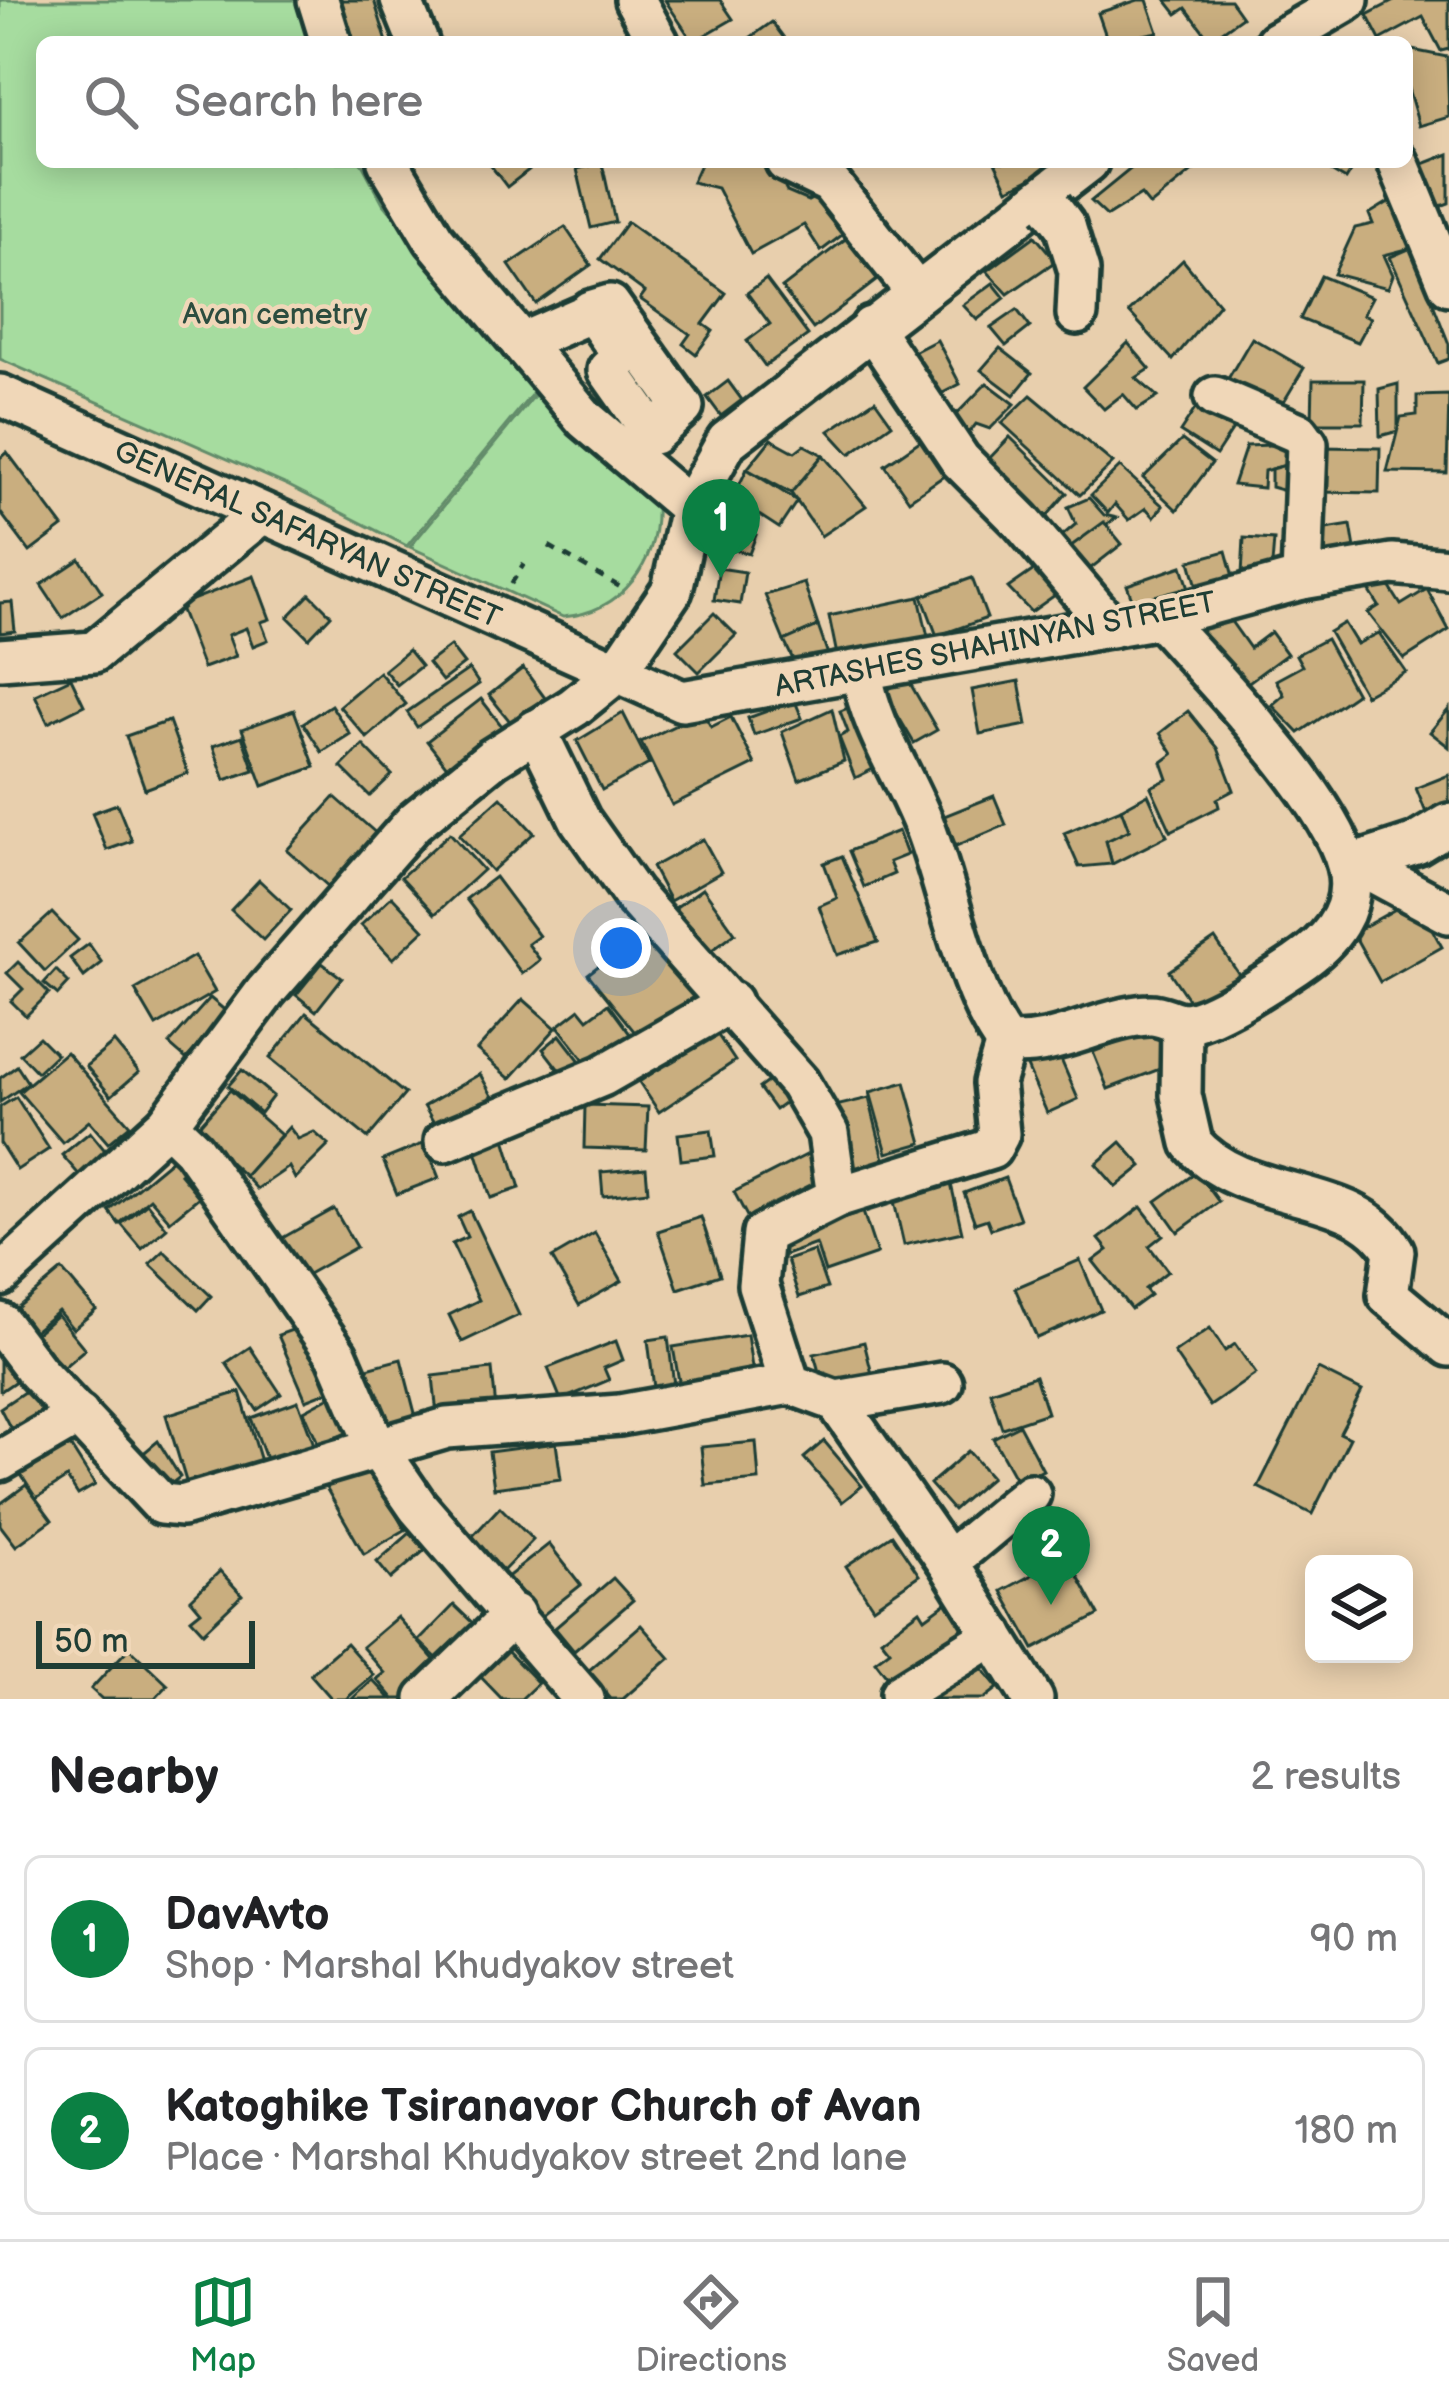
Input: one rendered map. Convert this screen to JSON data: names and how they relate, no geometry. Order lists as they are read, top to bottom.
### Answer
{
  "streets": {
    "street": ["GENERAL SAFARYAN STREET", "ARTASHES SHAHINYAN STREET"]
  },
  "crossings": [
    ["GENERAL SAFARYAN STREET", "ARTASHES SHAHINYAN STREET"]
  ],
  "parks": ["Avan cemetry"],
  "scale_bar": "50 m",
  "page": {
    "search": "Search here",
    "pins": ["1", "2"],
    "scale": "50 m",
    "heading": ["Nearby", "2 results"],
    "list": [
      {
        "mark": "1",
        "name": "DavAvto",
        "note": "Shop · Marshal Khudyakov street",
        "value": "90 m"
      },
      {
        "mark": "2",
        "name": "Katoghike Tsiranavor Church of Avan",
        "note": "Place · Marshal Khudyakov street 2nd lane",
        "value": "180 m"
      }
    ],
    "nav": ["Map", "Directions", "Saved"]
  }
}
